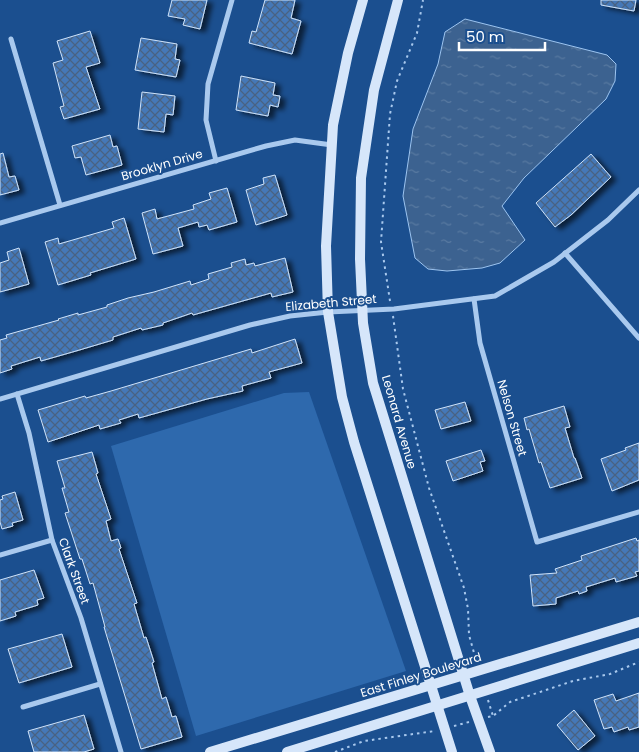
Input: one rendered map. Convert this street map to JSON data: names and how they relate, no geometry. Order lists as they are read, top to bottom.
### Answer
{
  "streets": {
    "street": [
      "Brooklyn Drive",
      "Elizabeth Street",
      "Nelson Street",
      "Leonard Avenue",
      "Clark Street",
      "East Finley Boulevard"
    ]
  },
  "crossings": [
    ["Elizabeth Street", "Nelson Street"],
    ["Elizabeth Street", "Leonard Avenue"],
    ["Elizabeth Street", "Clark Street"],
    ["Leonard Avenue", "East Finley Boulevard"]
  ],
  "scale_bar": "50 m"
}
